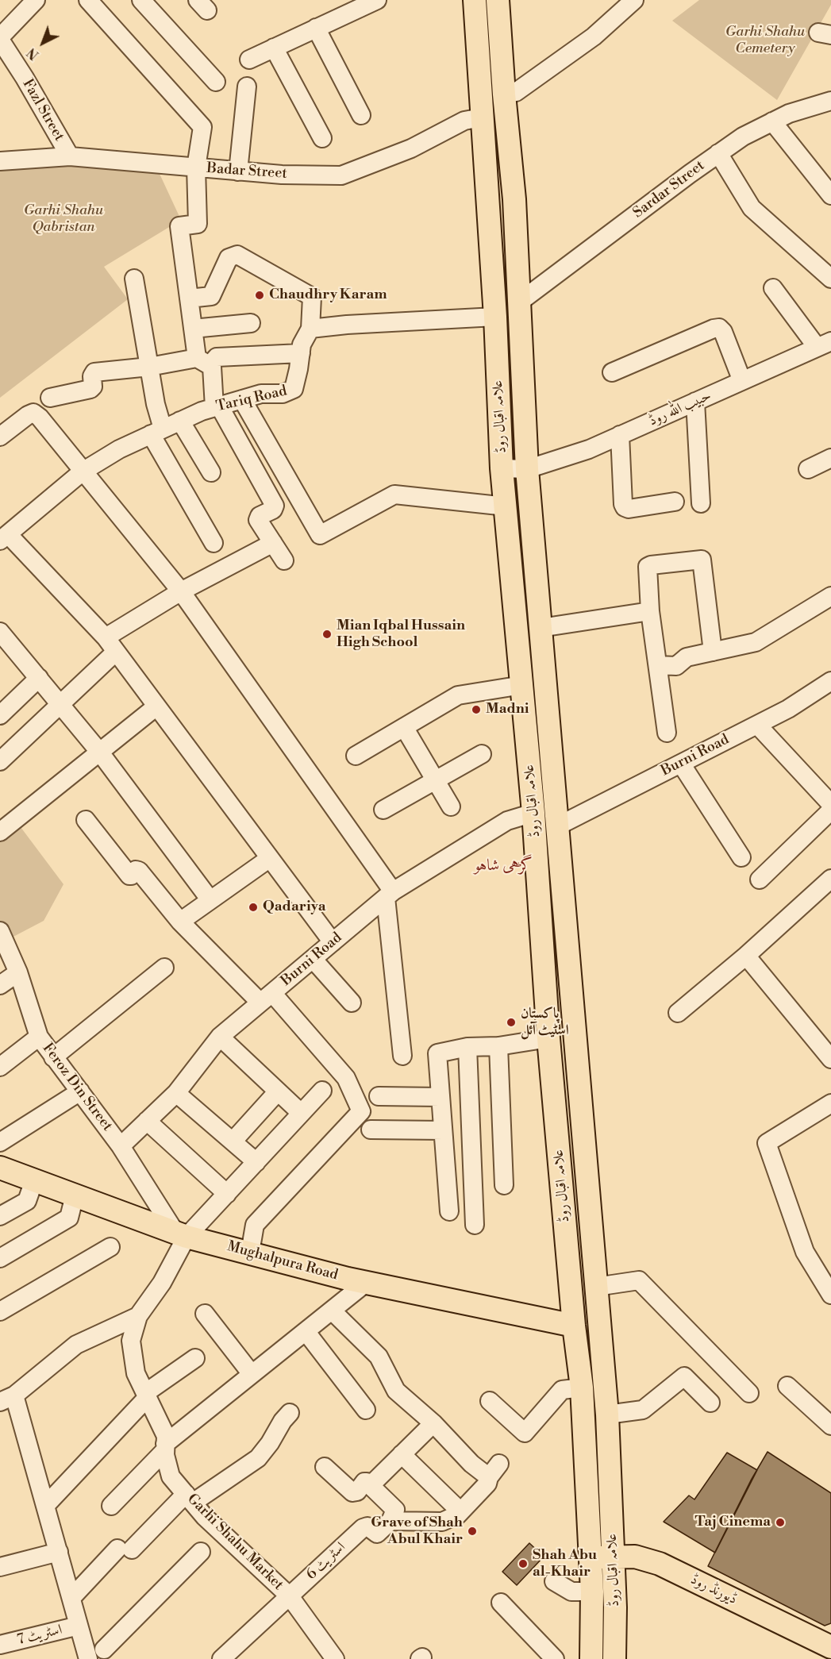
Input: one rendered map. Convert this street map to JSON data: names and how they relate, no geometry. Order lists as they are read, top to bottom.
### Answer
{
  "streets": {
    "main road": ["علامہ اقبال روڈ", "Mughalpura Road", "ڈیورنڈ روڈ"],
    "street": [
      "Fazl Street",
      "Badar Street",
      "Sardar Street",
      "Tariq Road",
      "حبیب اللہ روڈ",
      "Burni Road",
      "Feroz Din Street",
      "Garhi Shahu Market",
      "اسٹریٹ 6",
      "اسٹریٹ 7"
    ]
  },
  "crossings": [
    ["Fazl Street", "Badar Street"],
    ["Badar Street", "علامہ اقبال روڈ"],
    ["Sardar Street", "علامہ اقبال روڈ"],
    ["حبیب اللہ روڈ", "علامہ اقبال روڈ"],
    ["علامہ اقبال روڈ", "Burni Road"],
    ["علامہ اقبال روڈ", "Mughalpura Road"],
    ["علامہ اقبال روڈ", "ڈیورنڈ روڈ"],
    ["Burni Road", "Feroz Din Street"],
    ["Feroz Din Street", "Mughalpura Road"],
    ["Feroz Din Street", "Garhi Shahu Market"],
    ["Mughalpura Road", "Garhi Shahu Market"],
    ["Garhi Shahu Market", "اسٹریٹ 6"]
  ],
  "districts": ["گڑہی شاہو"],
  "parks": ["Garhi Shahu Cemetery", "Garhi Shahu Qabristan"],
  "places": [
    "Chaudhry Karam",
    "Mian Iqbal Hussain High School",
    "Madni",
    "Qadariya",
    "پاکستان اسٹیٹ آئل",
    "Taj Cinema",
    "Grave of Shah Abul Khair",
    "Shah Abu al-Khair"
  ],
  "north": "bottom left"
}
